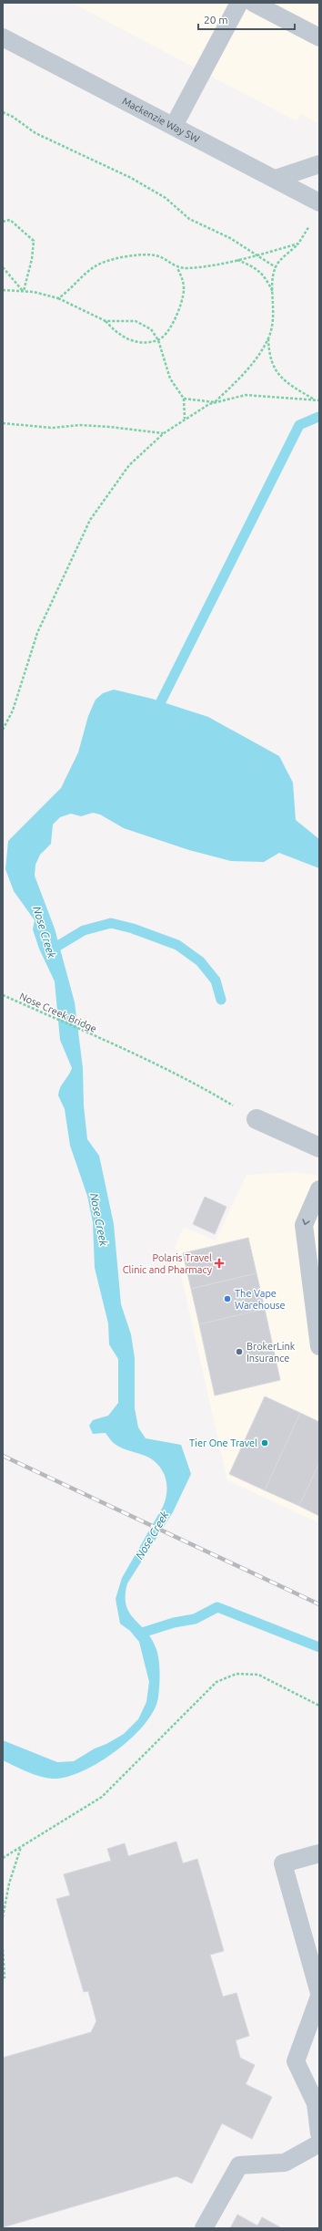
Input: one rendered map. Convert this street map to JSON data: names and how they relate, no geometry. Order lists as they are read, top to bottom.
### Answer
{
  "streets": {
    "lane": ["Mackenzie Way SW"],
    "path": ["Nose Creek Bridge"]
  },
  "water": ["Nose Creek"],
  "places": {
    "health": ["Polaris Travel Clinic and Pharmacy"],
    "other": ["The Vape Warehouse", "BrokerLink Insurance", "Tier One Travel"]
  },
  "scale_bar": "20 m"
}
